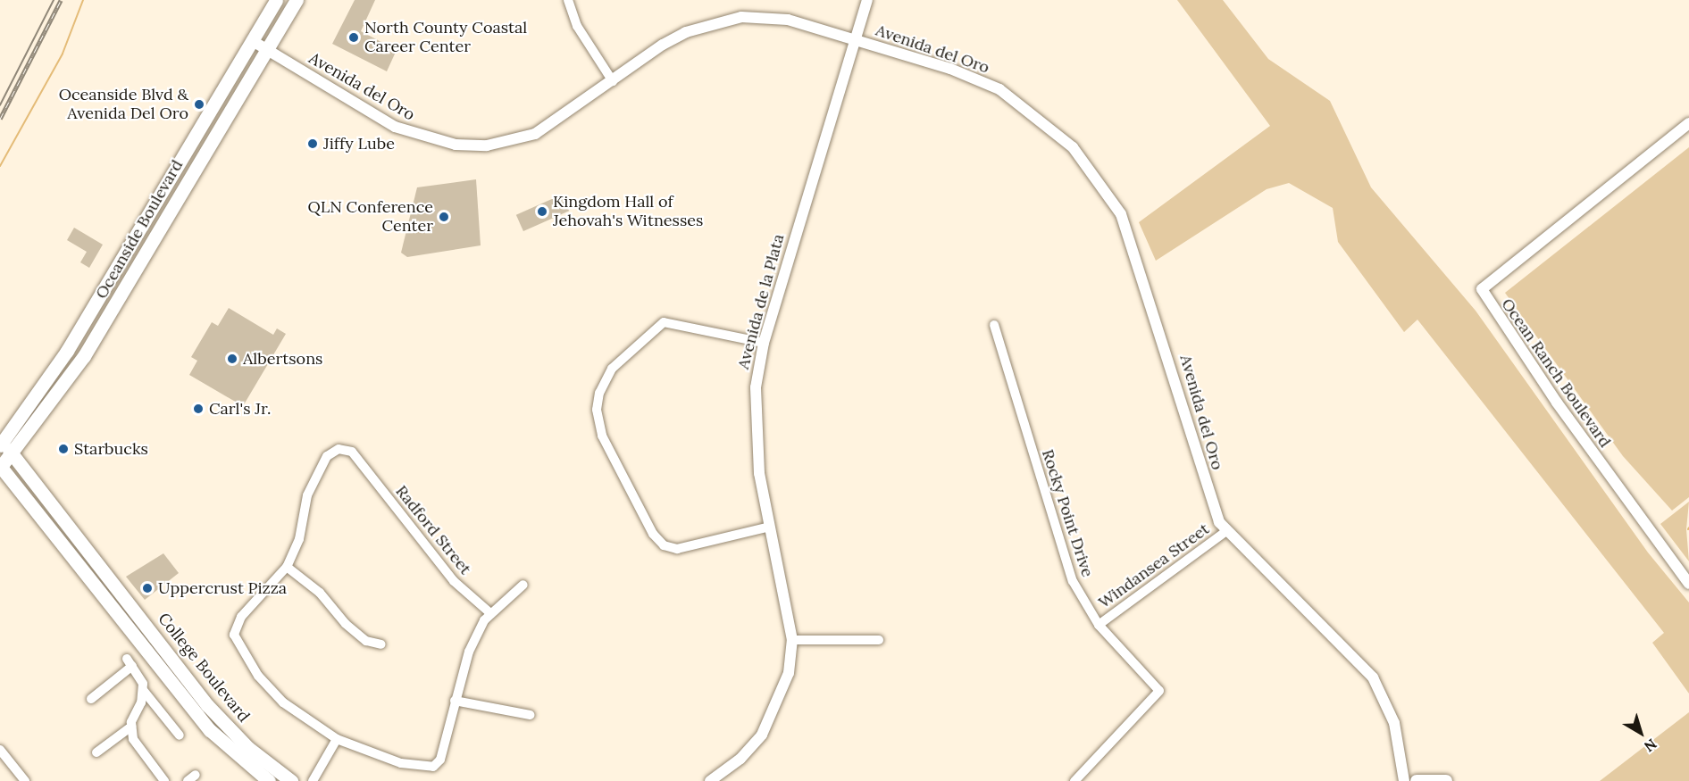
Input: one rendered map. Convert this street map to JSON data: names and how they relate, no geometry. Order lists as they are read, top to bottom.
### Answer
{
  "streets": {
    "main road": ["Oceanside Boulevard", "College Boulevard"],
    "street": [
      "Avenida del Oro",
      "Avenida de la Plata",
      "Ocean Ranch Boulevard",
      "Rocky Point Drive",
      "Radford Street",
      "Windansea Street"
    ]
  },
  "crossings": [
    ["Avenida del Oro", "Oceanside Boulevard"],
    ["Avenida del Oro", "Avenida de la Plata"],
    ["Avenida del Oro", "Windansea Street"],
    ["Oceanside Boulevard", "College Boulevard"],
    ["Rocky Point Drive", "Windansea Street"]
  ],
  "places": [
    "North County Coastal Career Center",
    "Oceanside Blvd & Avenida Del Oro",
    "Jiffy Lube",
    "Kingdom Hall of Jehovah's Witnesses",
    "QLN Conference Center",
    "Albertsons",
    "Carl's Jr.",
    "Starbucks",
    "Uppercrust Pizza"
  ],
  "north": "bottom right"
}
